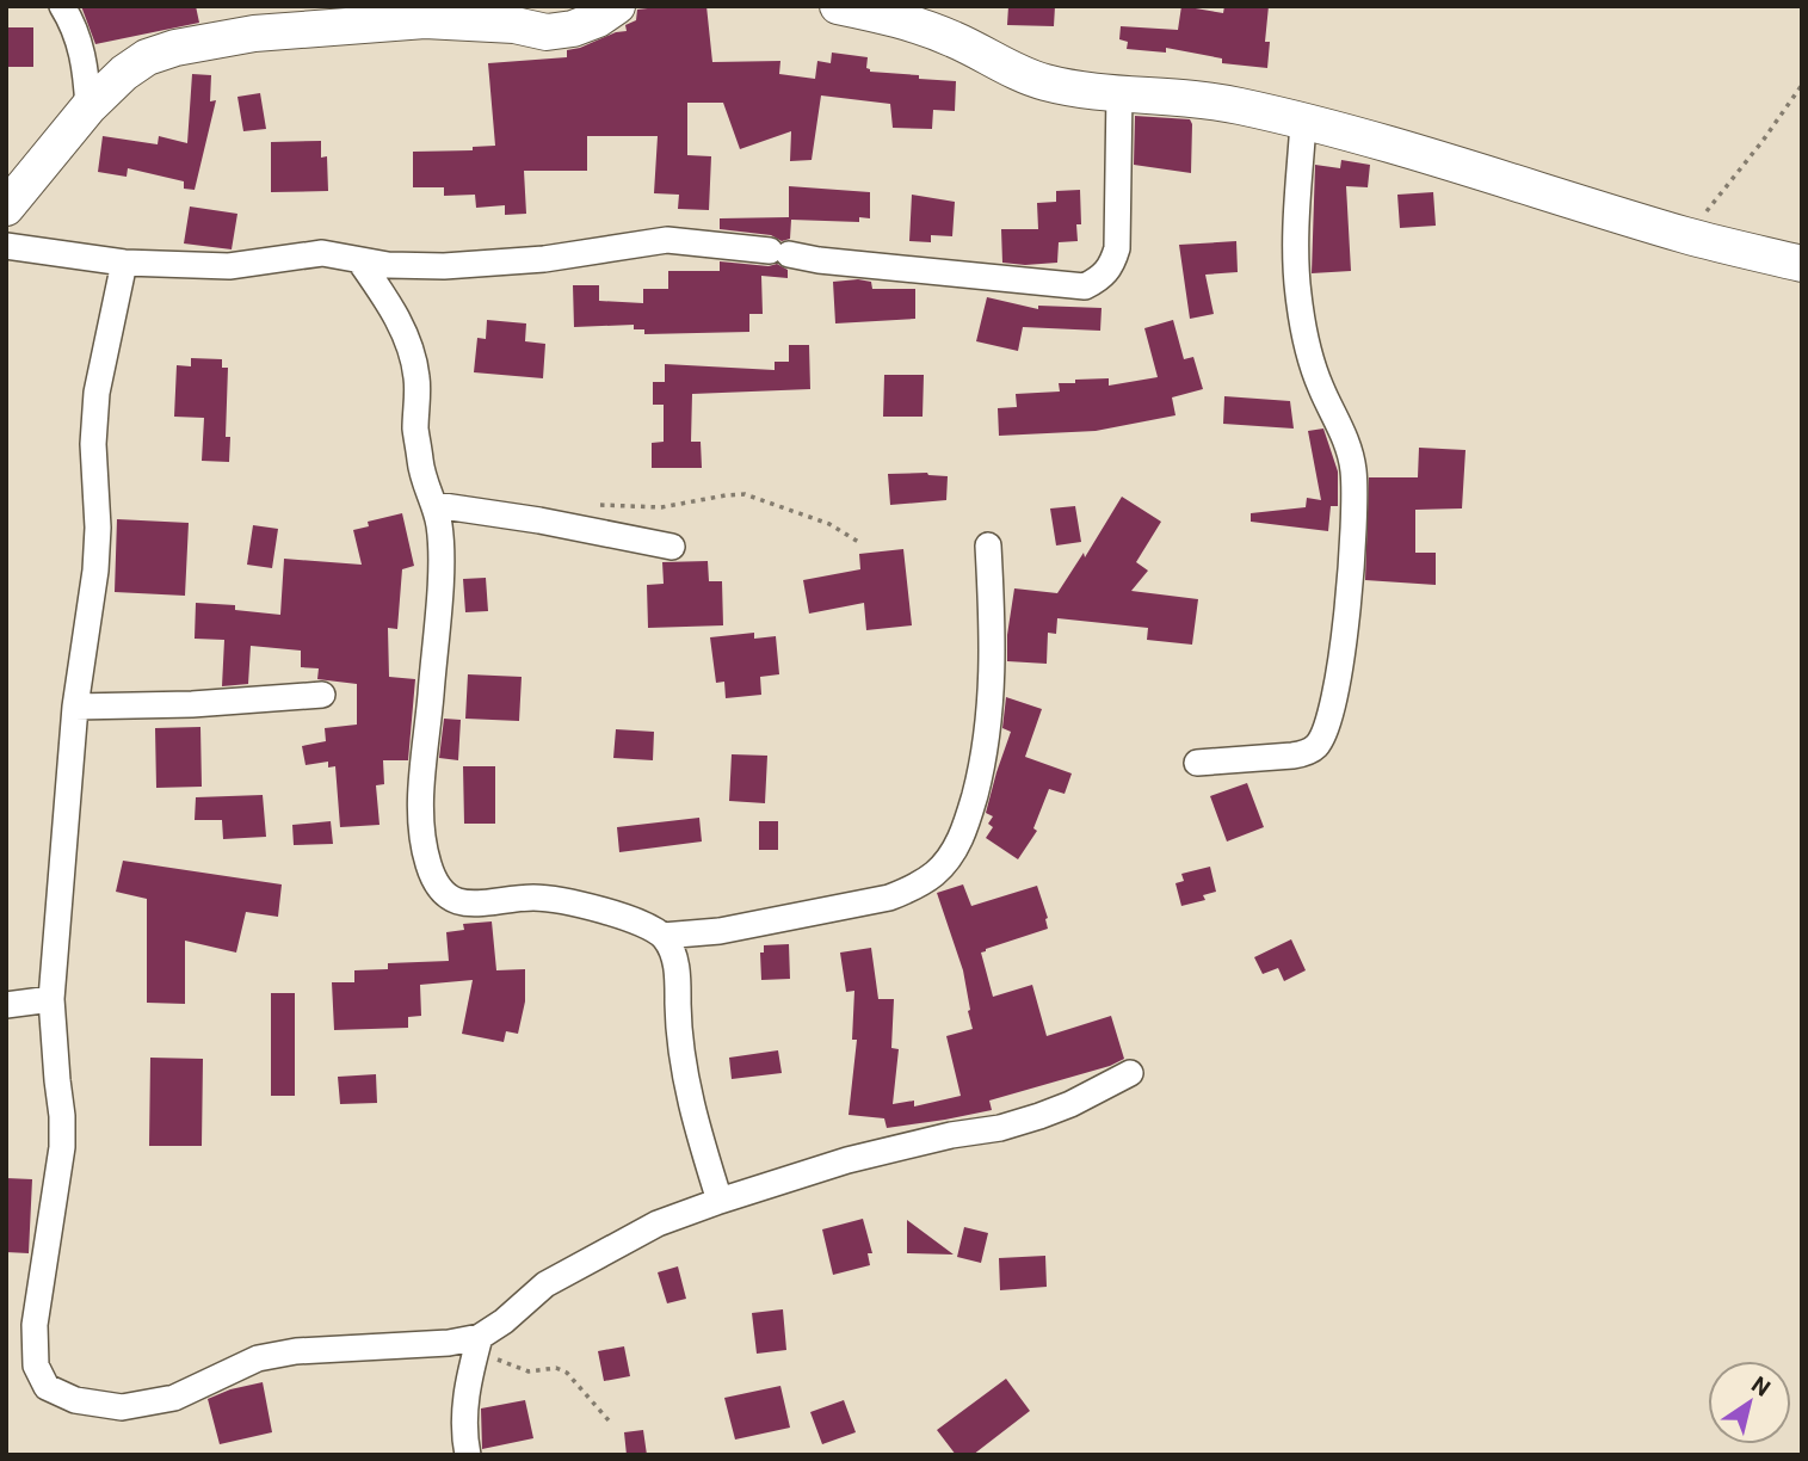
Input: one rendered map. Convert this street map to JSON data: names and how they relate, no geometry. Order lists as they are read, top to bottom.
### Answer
{
  "north": "top right"
}
